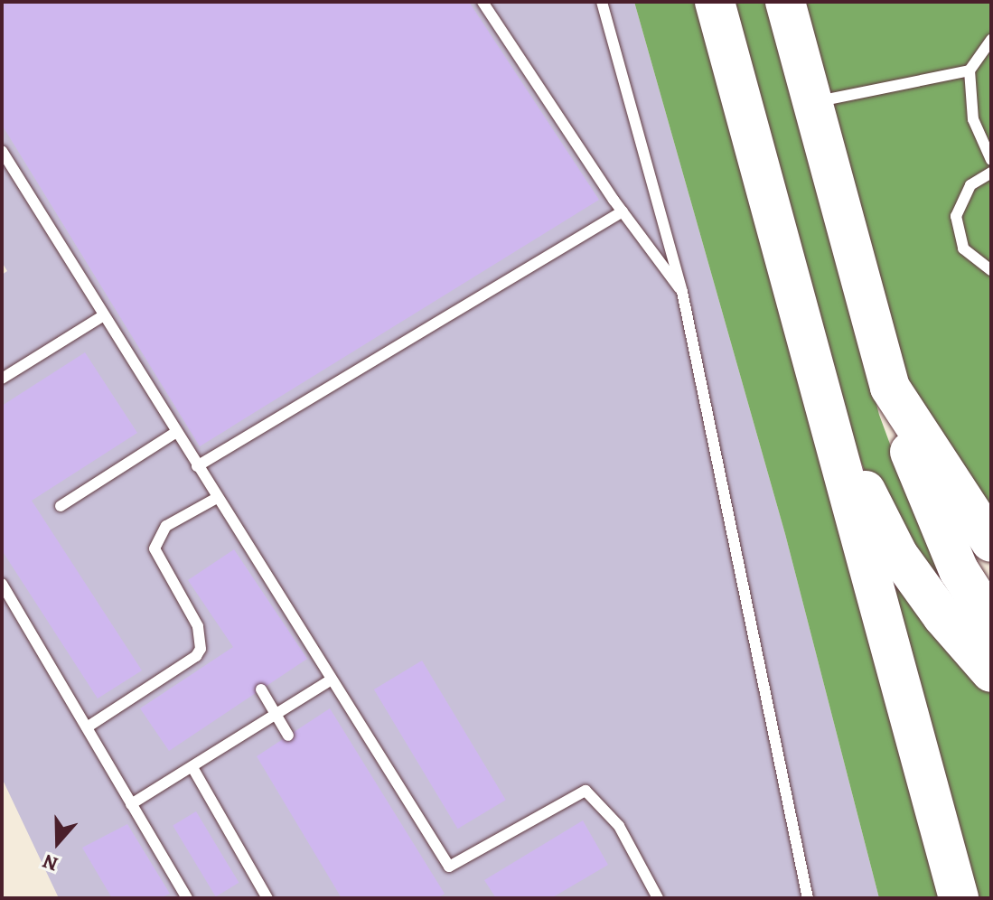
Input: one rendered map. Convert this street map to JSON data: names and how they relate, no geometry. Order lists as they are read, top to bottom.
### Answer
{
  "north": "bottom"
}
